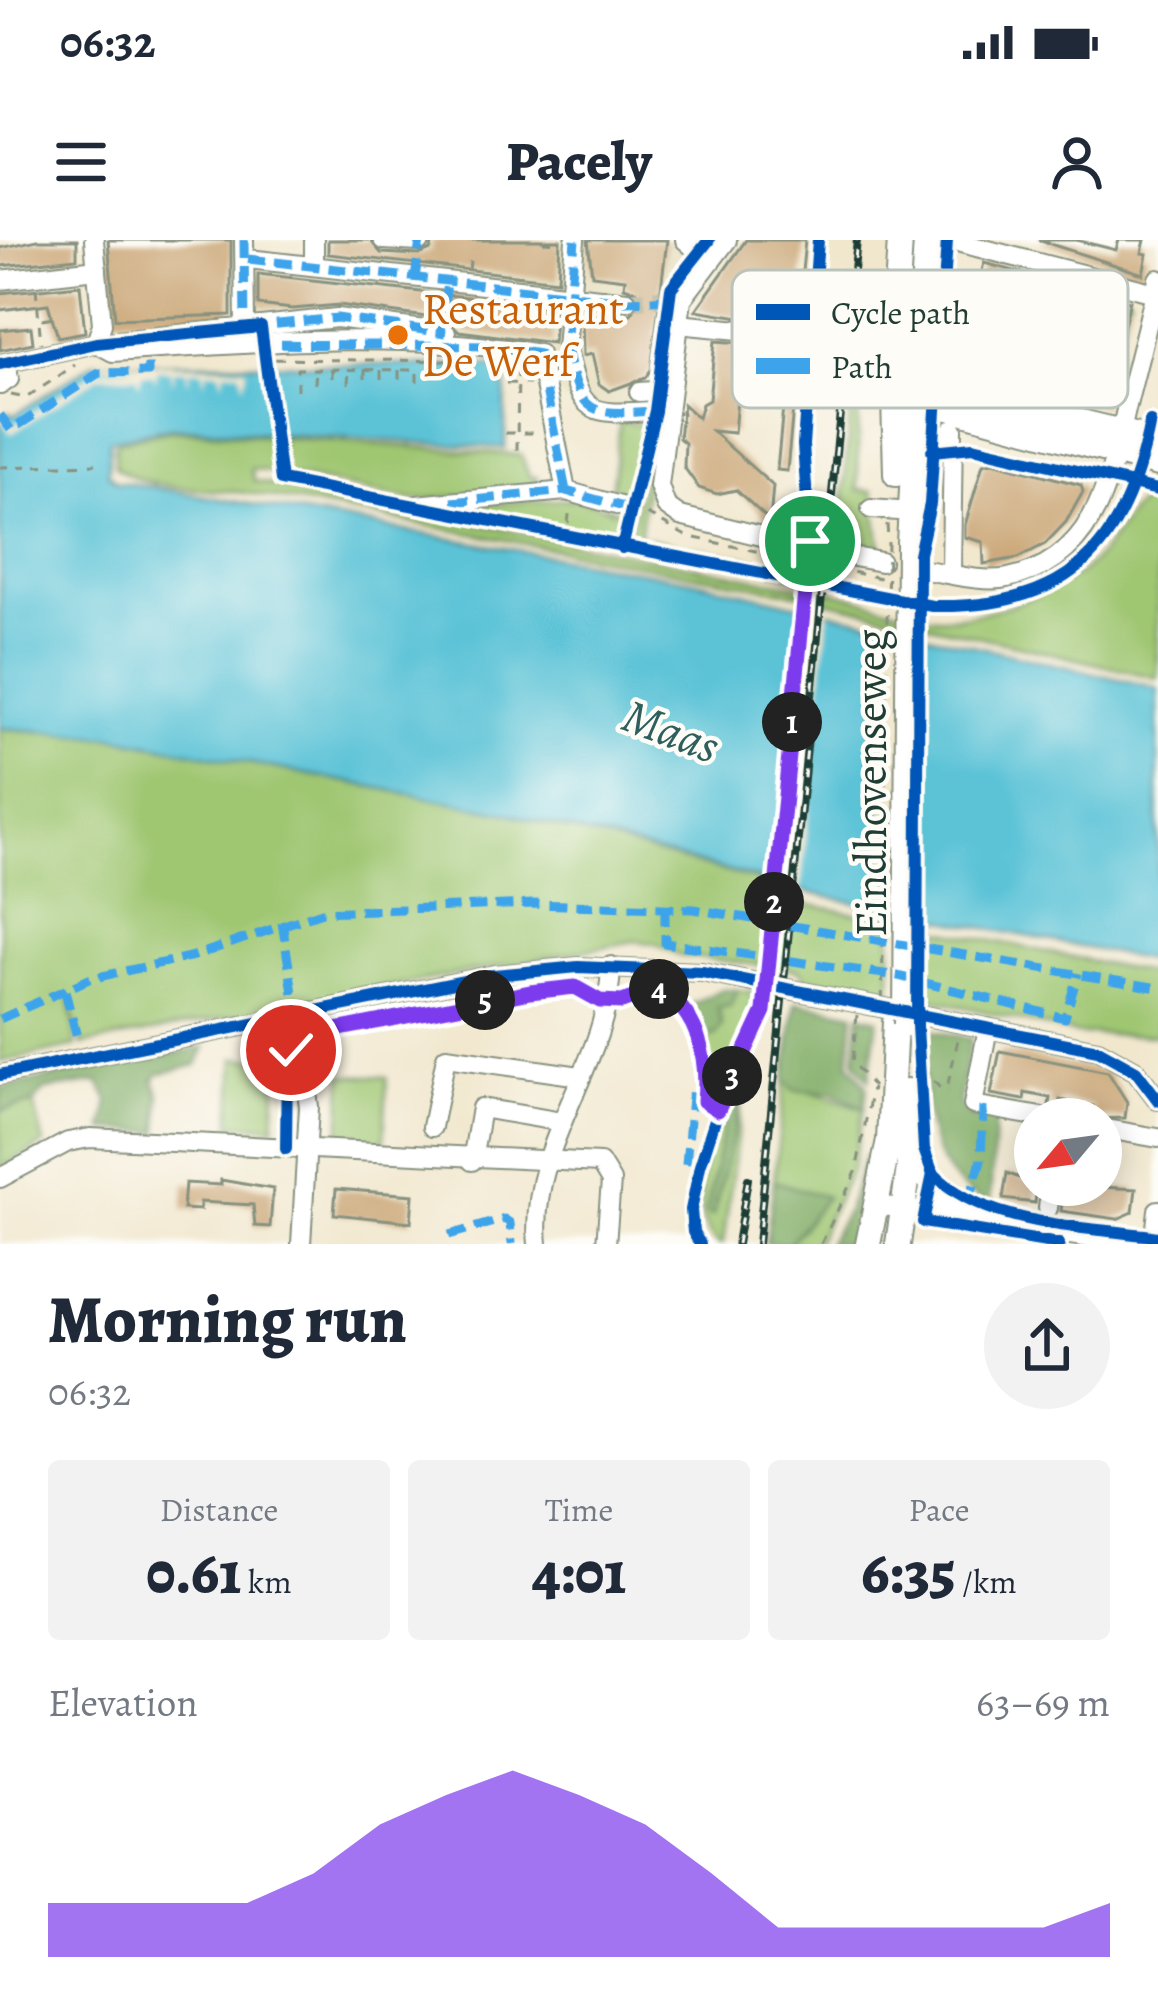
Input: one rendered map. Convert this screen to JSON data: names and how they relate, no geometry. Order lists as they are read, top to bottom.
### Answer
{
  "streets": {
    "main road": ["Eindhovenseweg"]
  },
  "water": ["Maas"],
  "places": ["Restaurant De Werf"],
  "legend": ["Cycle path", "Path"],
  "north": "bottom left",
  "page": {
    "status": "06:32",
    "header": "Pacely",
    "pins": [
      "1",
      "2",
      "4",
      "5",
      "3"
    ],
    "heading": ["Morning run", "06:32"],
    "stats": [
      ["Distance", "0.61 km"],
      ["Time", "4:01"],
      ["Pace", "6:35 /km"]
    ],
    "chart": ["Elevation", "63–69 m"]
  }
}
